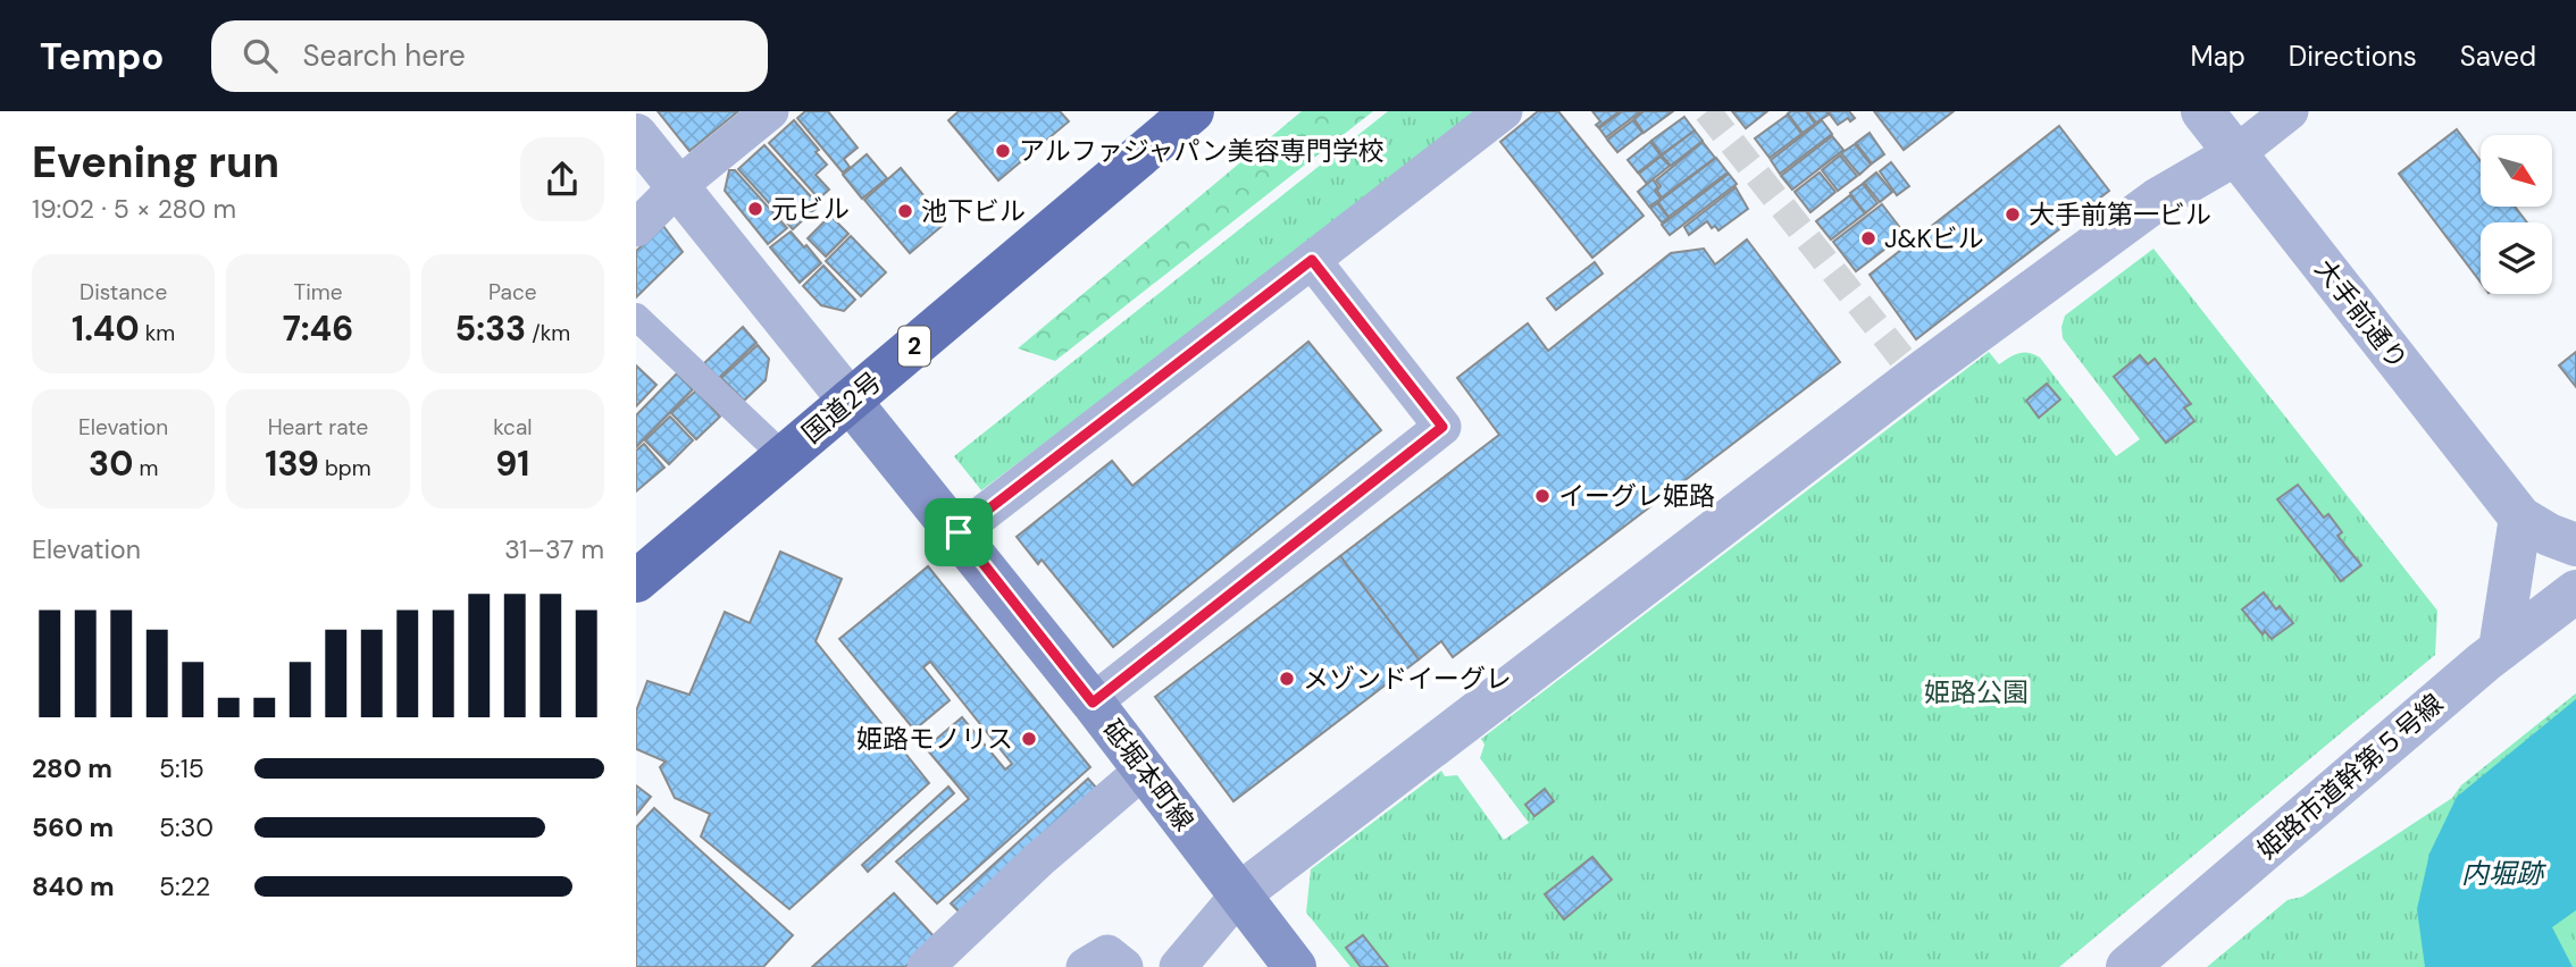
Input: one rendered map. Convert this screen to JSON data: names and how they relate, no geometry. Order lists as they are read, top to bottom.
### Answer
{
  "streets": {
    "highway": ["2", "国道2号"],
    "main road": ["砥堀本町線"],
    "street": ["大手前通り", "姫路市道幹第５号線"]
  },
  "crossings": [
    ["国道2号", "砥堀本町線"]
  ],
  "water": ["内堀跡"],
  "parks": ["姫路公園"],
  "places": [
    "アルファジャパン美容専門学校",
    "元ビル",
    "池下ビル",
    "大手前第一ビル",
    "J&Kビル",
    "イーグレ姫路",
    "メゾンドイーグレ",
    "姫路モノリス"
  ],
  "north": "bottom right",
  "page": {
    "header": "Tempo",
    "search": "Search here",
    "nav": ["Map", "Directions", "Saved"],
    "heading": ["Evening run", "19:02 · 5 × 280 m"],
    "stats": [
      ["Distance", "1.40 km"],
      ["Time", "7:46"],
      ["Pace", "5:33 /km"],
      ["Elevation", "30 m"],
      ["Heart rate", "139 bpm"],
      ["kcal", "91"]
    ],
    "chart": ["Elevation", "31–37 m"],
    "list": [
      {
        "name": "280 m",
        "note": "5:15"
      },
      {
        "name": "560 m",
        "note": "5:30"
      },
      {
        "name": "840 m",
        "note": "5:22"
      }
    ]
  }
}
